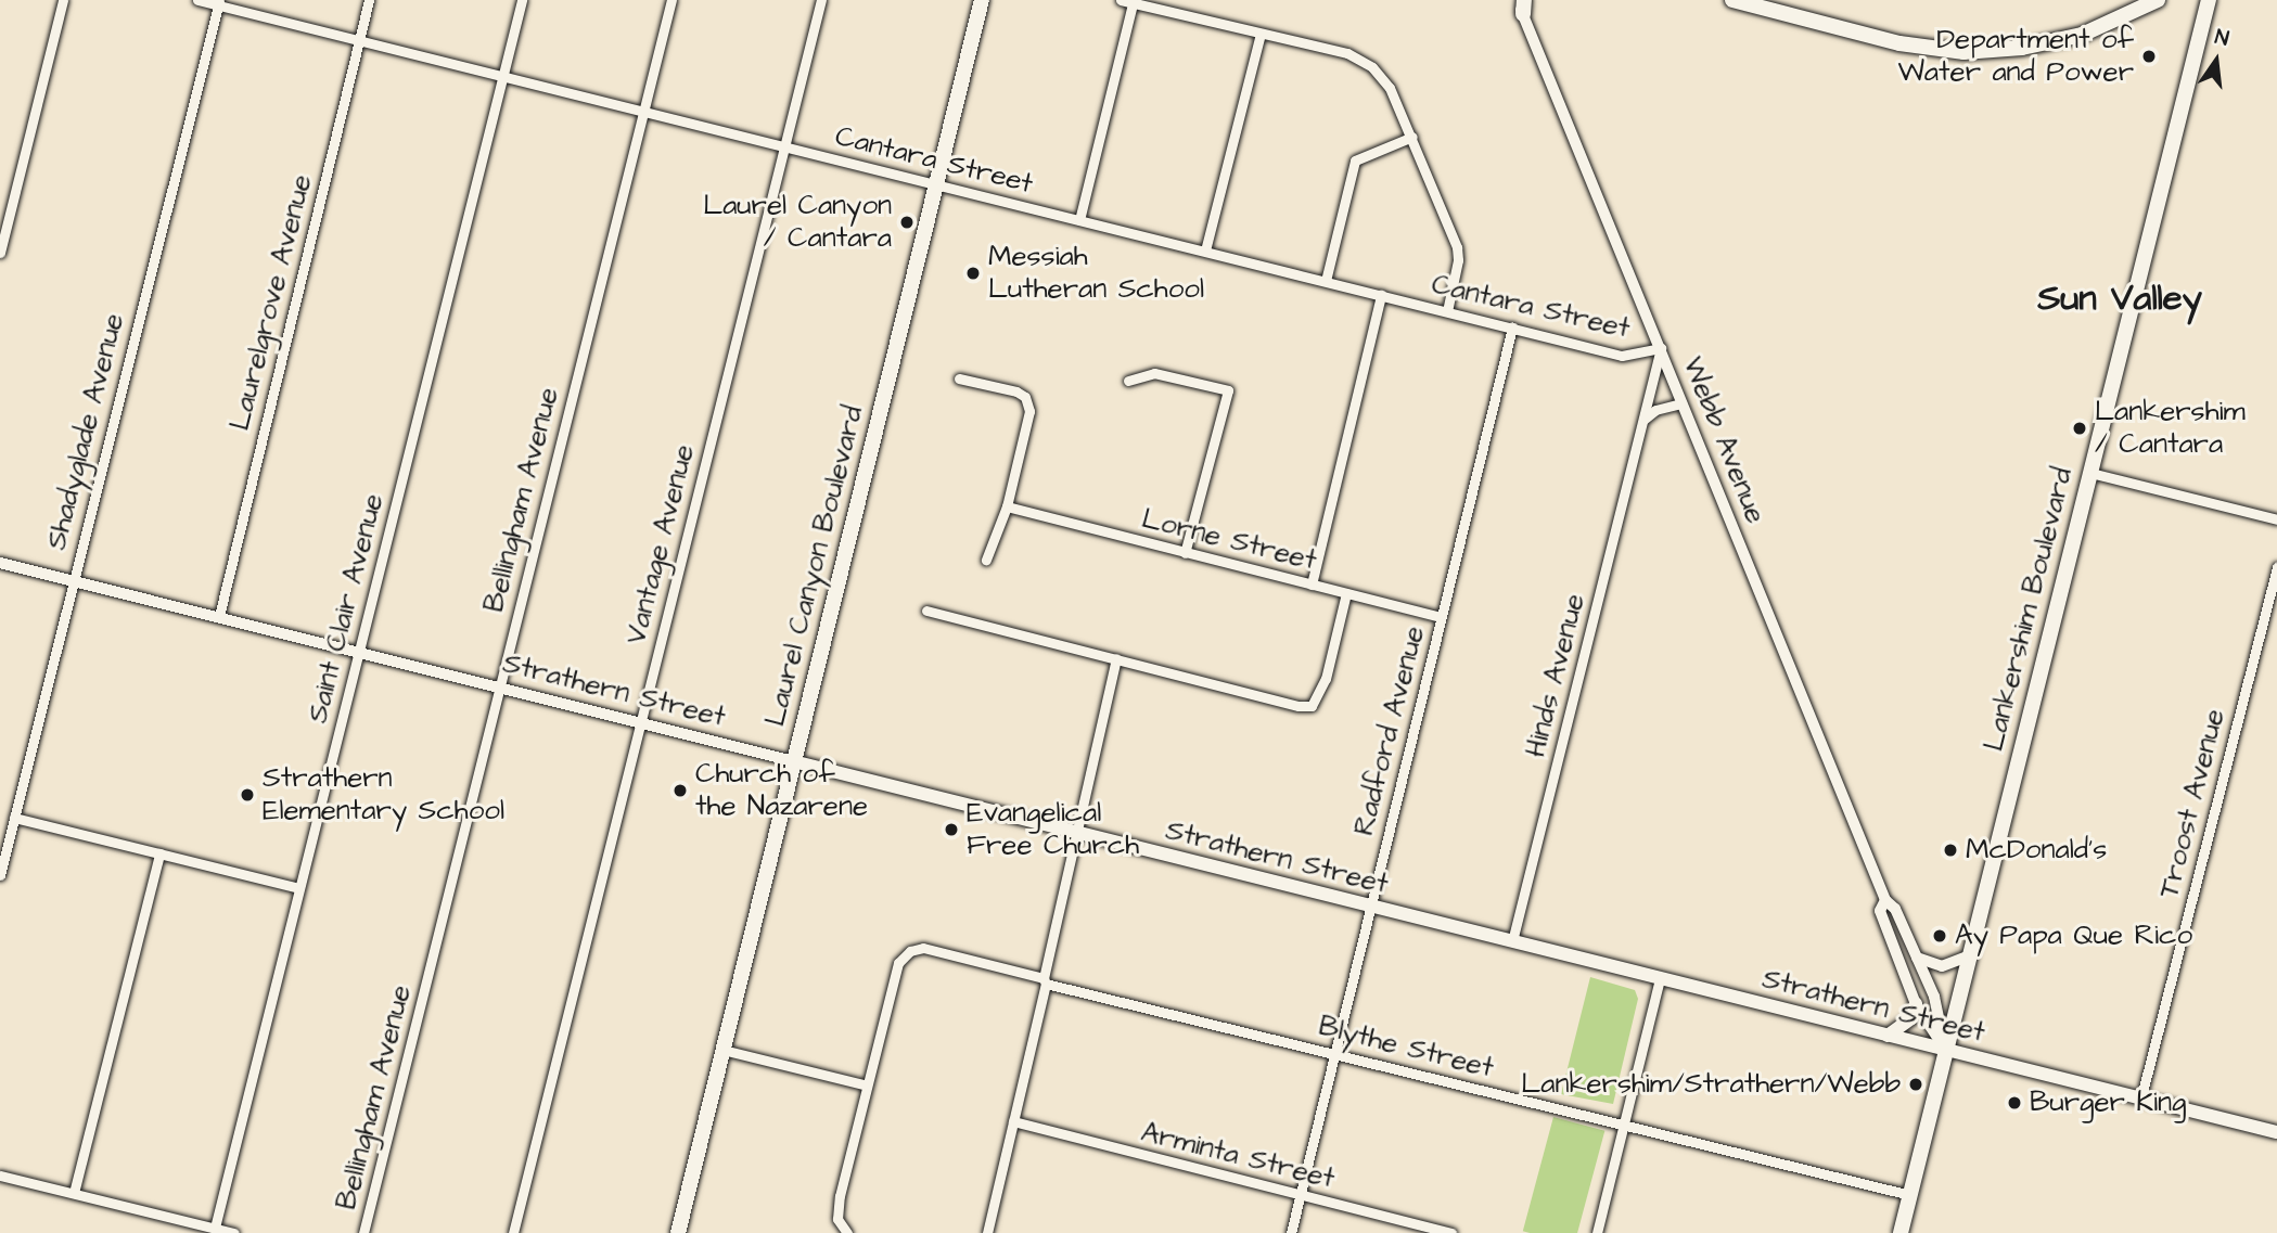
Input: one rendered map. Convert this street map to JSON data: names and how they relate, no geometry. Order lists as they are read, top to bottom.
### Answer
{
  "streets": {
    "main road": ["Laurel Canyon Boulevard", "Lankershim Boulevard", "Strathern Street"],
    "street": [
      "Cantara Street",
      "Laurelgrove Avenue",
      "Shadyglade Avenue",
      "Webb Avenue",
      "Bellingham Avenue",
      "Lorne Street",
      "Vantage Avenue",
      "Saint Clair Avenue",
      "Hinds Avenue",
      "Radford Avenue",
      "Troost Avenue",
      "Blythe Street",
      "Arminta Street"
    ]
  },
  "crossings": [
    ["Cantara Street", "Laurelgrove Avenue"],
    ["Cantara Street", "Shadyglade Avenue"],
    ["Cantara Street", "Webb Avenue"],
    ["Cantara Street", "Bellingham Avenue"],
    ["Cantara Street", "Vantage Avenue"],
    ["Cantara Street", "Laurel Canyon Boulevard"],
    ["Cantara Street", "Saint Clair Avenue"],
    ["Cantara Street", "Hinds Avenue"],
    ["Cantara Street", "Radford Avenue"],
    ["Laurelgrove Avenue", "Strathern Street"],
    ["Shadyglade Avenue", "Strathern Street"],
    ["Webb Avenue", "Lankershim Boulevard"],
    ["Webb Avenue", "Hinds Avenue"],
    ["Webb Avenue", "Strathern Street"],
    ["Bellingham Avenue", "Strathern Street"],
    ["Lorne Street", "Radford Avenue"],
    ["Vantage Avenue", "Strathern Street"],
    ["Laurel Canyon Boulevard", "Strathern Street"],
    ["Saint Clair Avenue", "Strathern Street"],
    ["Lankershim Boulevard", "Strathern Street"],
    ["Lankershim Boulevard", "Blythe Street"],
    ["Hinds Avenue", "Strathern Street"],
    ["Strathern Street", "Radford Avenue"],
    ["Strathern Street", "Troost Avenue"],
    ["Radford Avenue", "Blythe Street"],
    ["Radford Avenue", "Arminta Street"]
  ],
  "districts": ["Sun Valley"],
  "places": [
    "Department of Water and Power",
    "Laurel Canyon / Cantara",
    "Messiah Lutheran School",
    "Lankershim / Cantara",
    "Church of the Nazarene",
    "Strathern Elementary School",
    "Evangelical Free Church",
    "McDonald's",
    "Ay Papa Que Rico",
    "Lankershim/Strathern/Webb",
    "Burger King"
  ],
  "north": "top"
}
